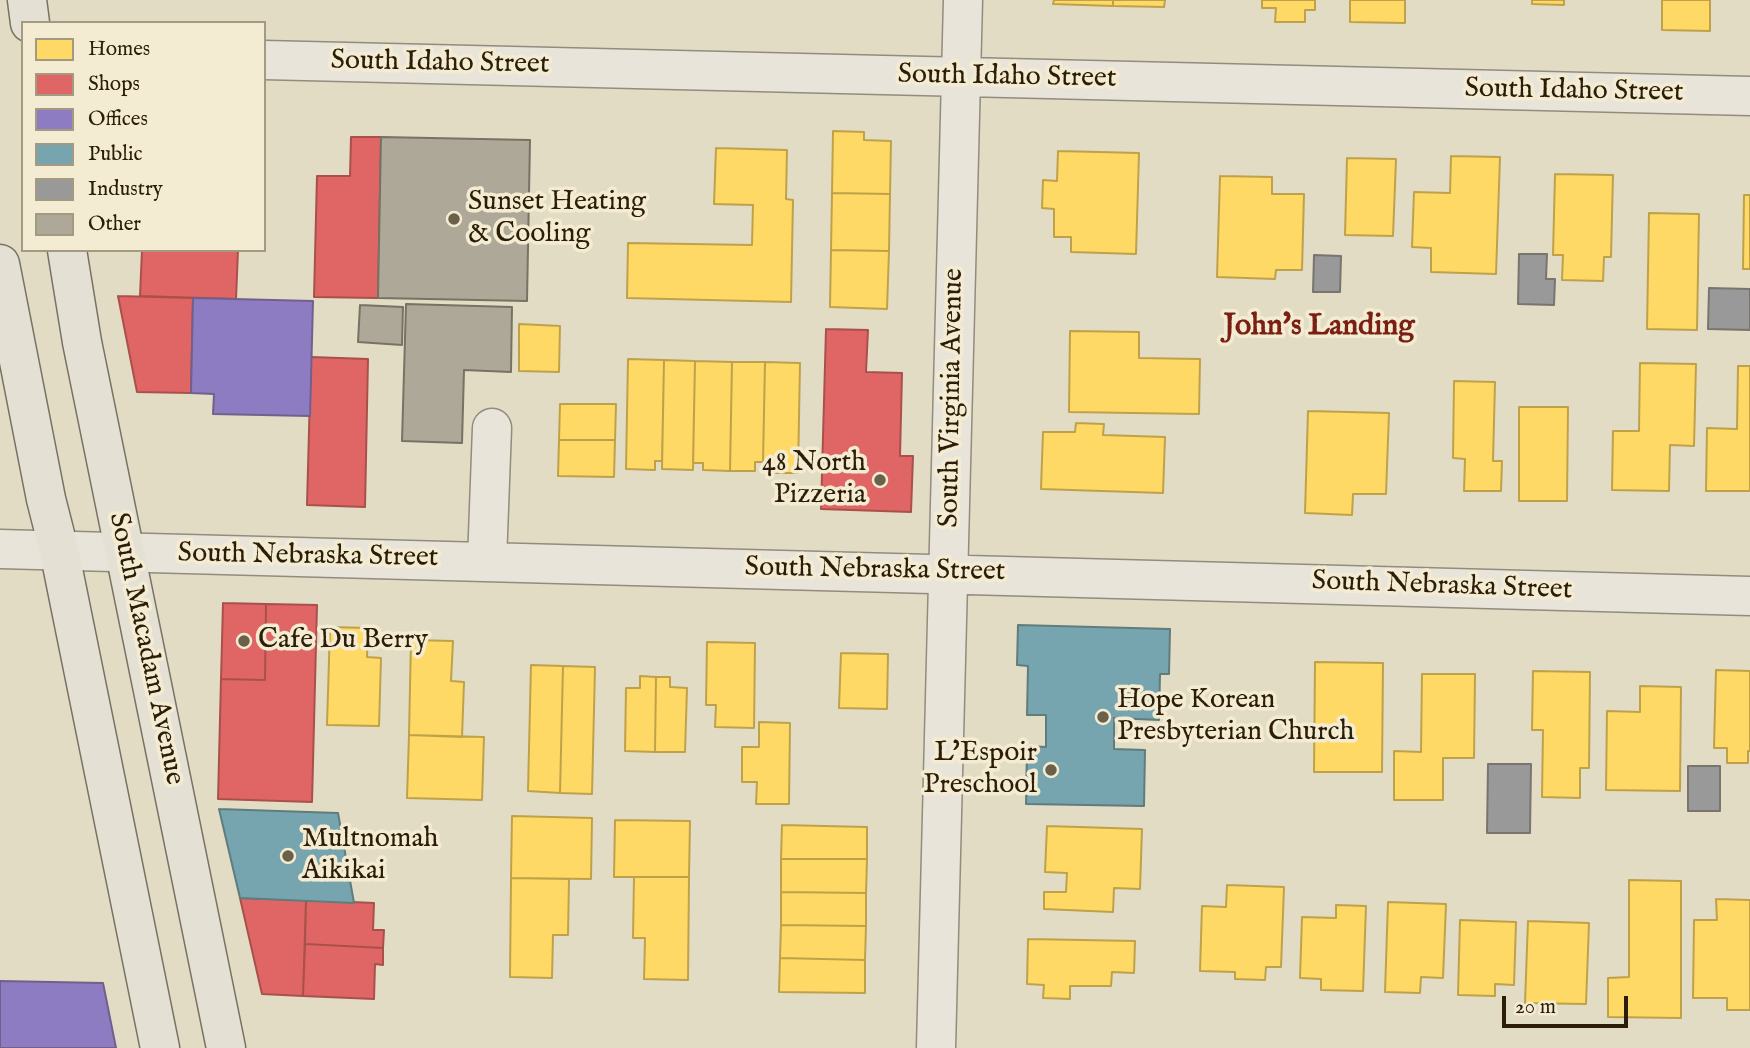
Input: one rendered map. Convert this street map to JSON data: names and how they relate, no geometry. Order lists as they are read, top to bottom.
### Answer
{
  "streets": {
    "main road": ["South Macadam Avenue"],
    "street": ["South Idaho Street", "South Virginia Avenue", "South Nebraska Street"]
  },
  "crossings": [
    ["South Idaho Street", "South Virginia Avenue"],
    ["South Virginia Avenue", "South Nebraska Street"],
    ["South Nebraska Street", "South Macadam Avenue"]
  ],
  "districts": ["John's Landing"],
  "places": [
    "Sunset Heating & Cooling",
    "48 North Pizzeria",
    "Cafe Du Berry",
    "Hope Korean Presbyterian Church",
    "L'Espoir Preschool",
    "Multnomah Aikikai"
  ],
  "legend": [
    "Homes",
    "Shops",
    "Offices",
    "Public",
    "Industry",
    "Other"
  ],
  "scale_bar": "20 m"
}
